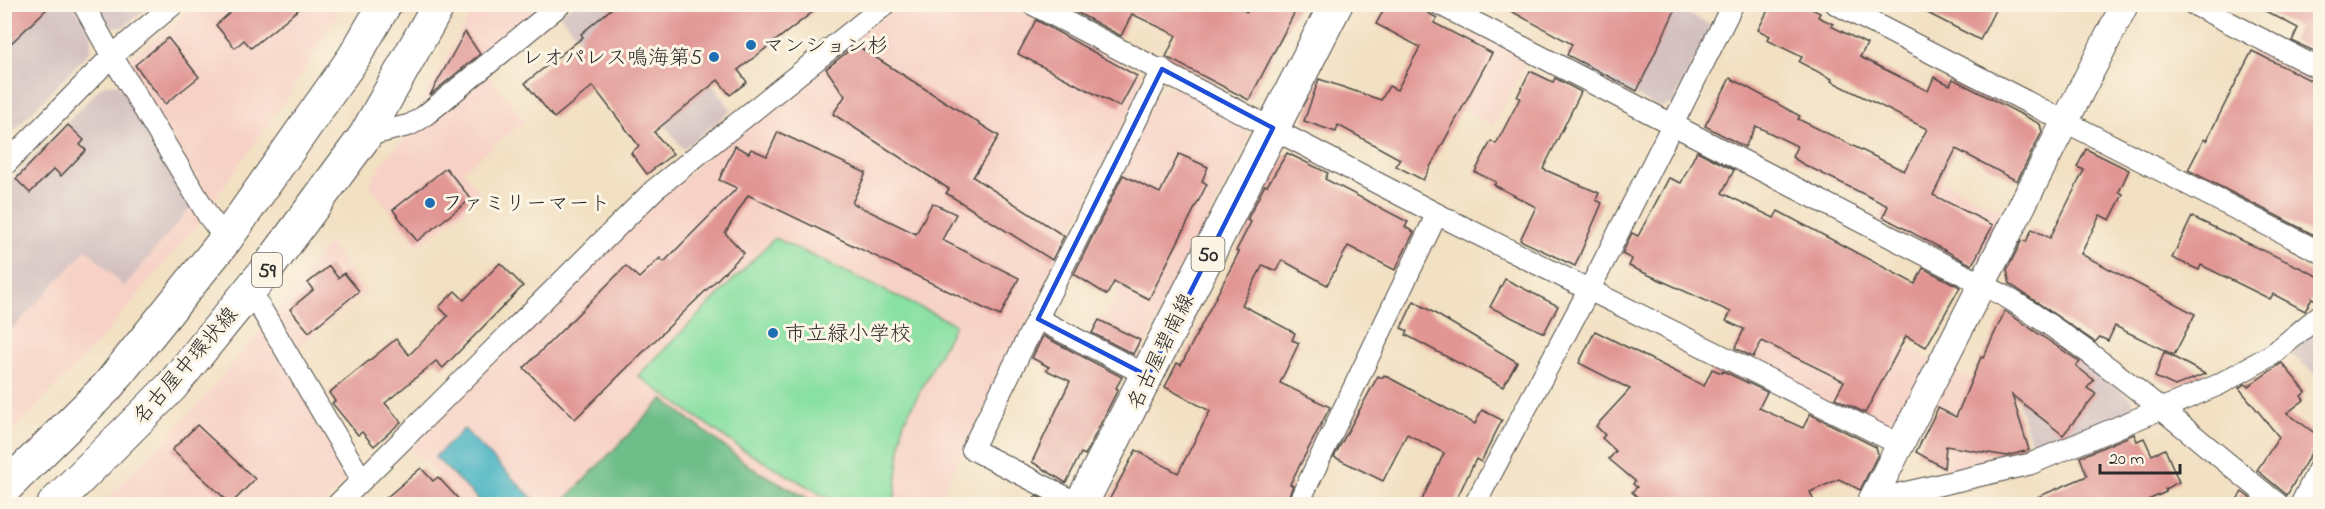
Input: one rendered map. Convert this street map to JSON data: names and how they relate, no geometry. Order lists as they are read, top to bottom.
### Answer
{
  "streets": {
    "main road": [
      "50",
      "59",
      "名古屋碧南線",
      "名古屋中環状線"
    ]
  },
  "places": [
    "マンション杉",
    "レオパレス鳴海第5",
    "ファミリーマート",
    "市立緑小学校"
  ],
  "scale_bar": "20 m"
}
